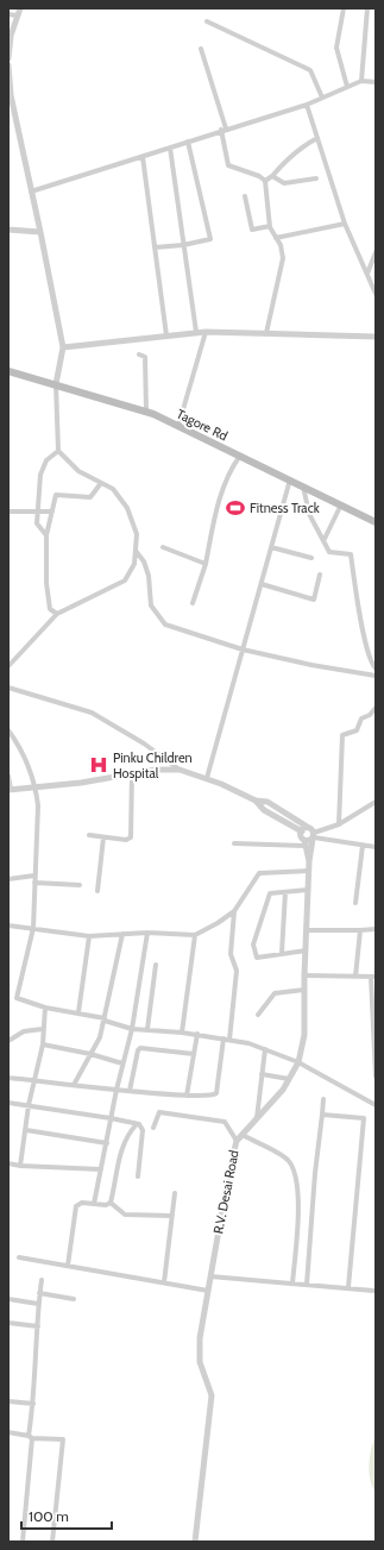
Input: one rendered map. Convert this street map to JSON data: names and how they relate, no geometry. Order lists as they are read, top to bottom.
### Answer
{
  "streets": {
    "main road": ["Tagore Rd"],
    "street": ["R.V. Desai Road"]
  },
  "places": {
    "sports": ["Fitness Track"],
    "hospital": ["Pinku Children Hospital"]
  },
  "scale_bar": "100 m"
}
